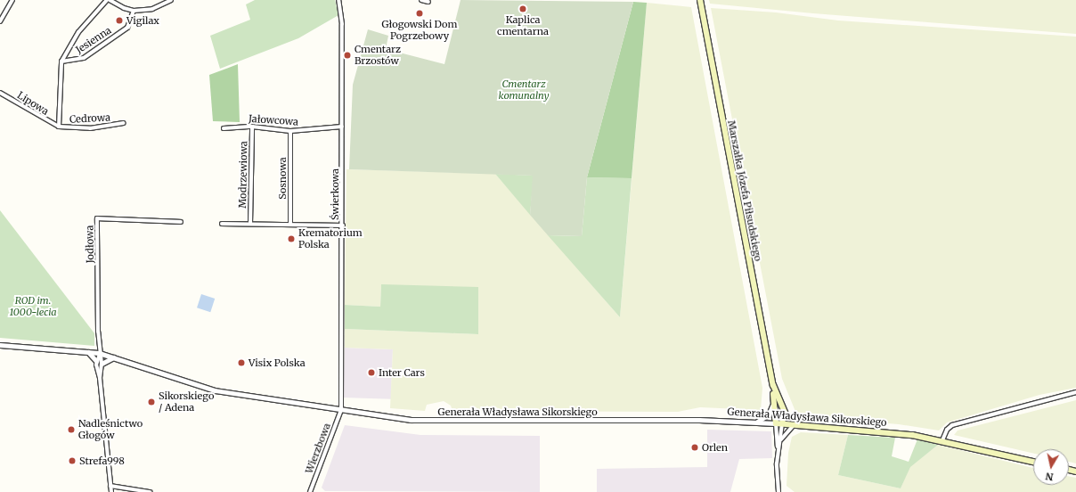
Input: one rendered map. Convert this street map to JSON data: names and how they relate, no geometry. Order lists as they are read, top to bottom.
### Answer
{
  "streets": {
    "main road": ["Marszałka Józefa Piłsudskiego", "Generała Władysława Sikorskiego"],
    "street": [
      "Jesienna",
      "Lipowa",
      "Cedrowa",
      "Jałowcowa",
      "Modrzewiowa",
      "Sosnowa",
      "Świerkowa",
      "Jodłowa",
      "Wierzbowa"
    ]
  },
  "crossings": [
    ["Jesienna", "Cedrowa"],
    ["Lipowa", "Cedrowa"],
    ["Jałowcowa", "Modrzewiowa"],
    ["Jałowcowa", "Sosnowa"],
    ["Jałowcowa", "Świerkowa"],
    ["Marszałka Józefa Piłsudskiego", "Generała Władysława Sikorskiego"],
    ["Świerkowa", "Generała Władysława Sikorskiego"],
    ["Świerkowa", "Wierzbowa"],
    ["Jodłowa", "Generała Władysława Sikorskiego"],
    ["Generała Władysława Sikorskiego", "Wierzbowa"]
  ],
  "parks": ["Cmentarz komunalny", "ROD im. 1000-lecia"],
  "places": [
    "Kaplica cmentarna",
    "Głogowski Dom Pogrzebowy",
    "Vigilax",
    "Cmentarz Brzostów",
    "Krematorium Polska",
    "Visix Polska",
    "Inter Cars",
    "Sikorskiego / Adena",
    "Nadleśnictwo Głogów",
    "Orlen",
    "Strefa998"
  ],
  "north": "bottom"
}
